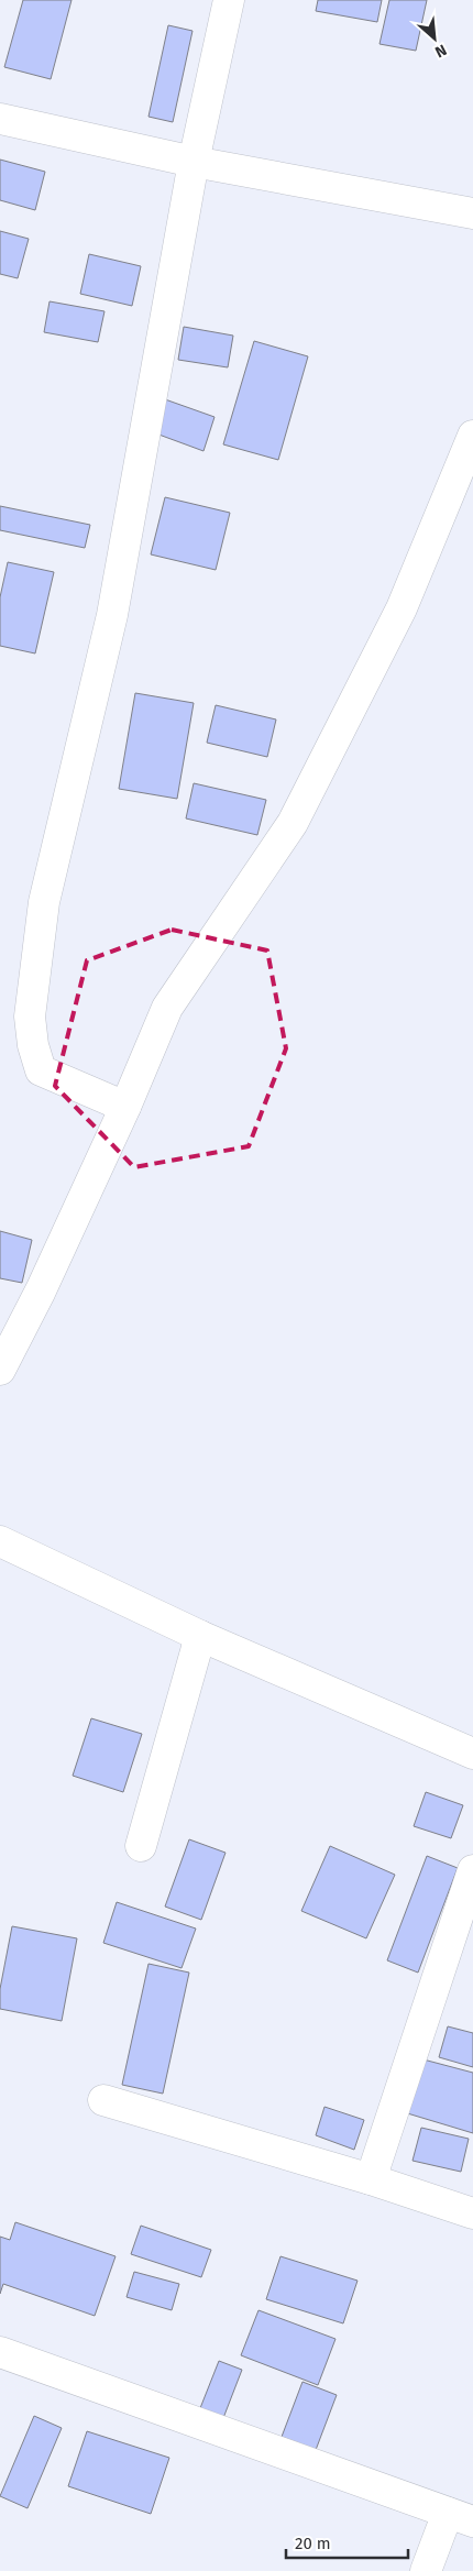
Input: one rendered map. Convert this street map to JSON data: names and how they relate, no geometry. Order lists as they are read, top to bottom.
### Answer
{
  "scale_bar": "20 m",
  "north": "bottom right"
}
